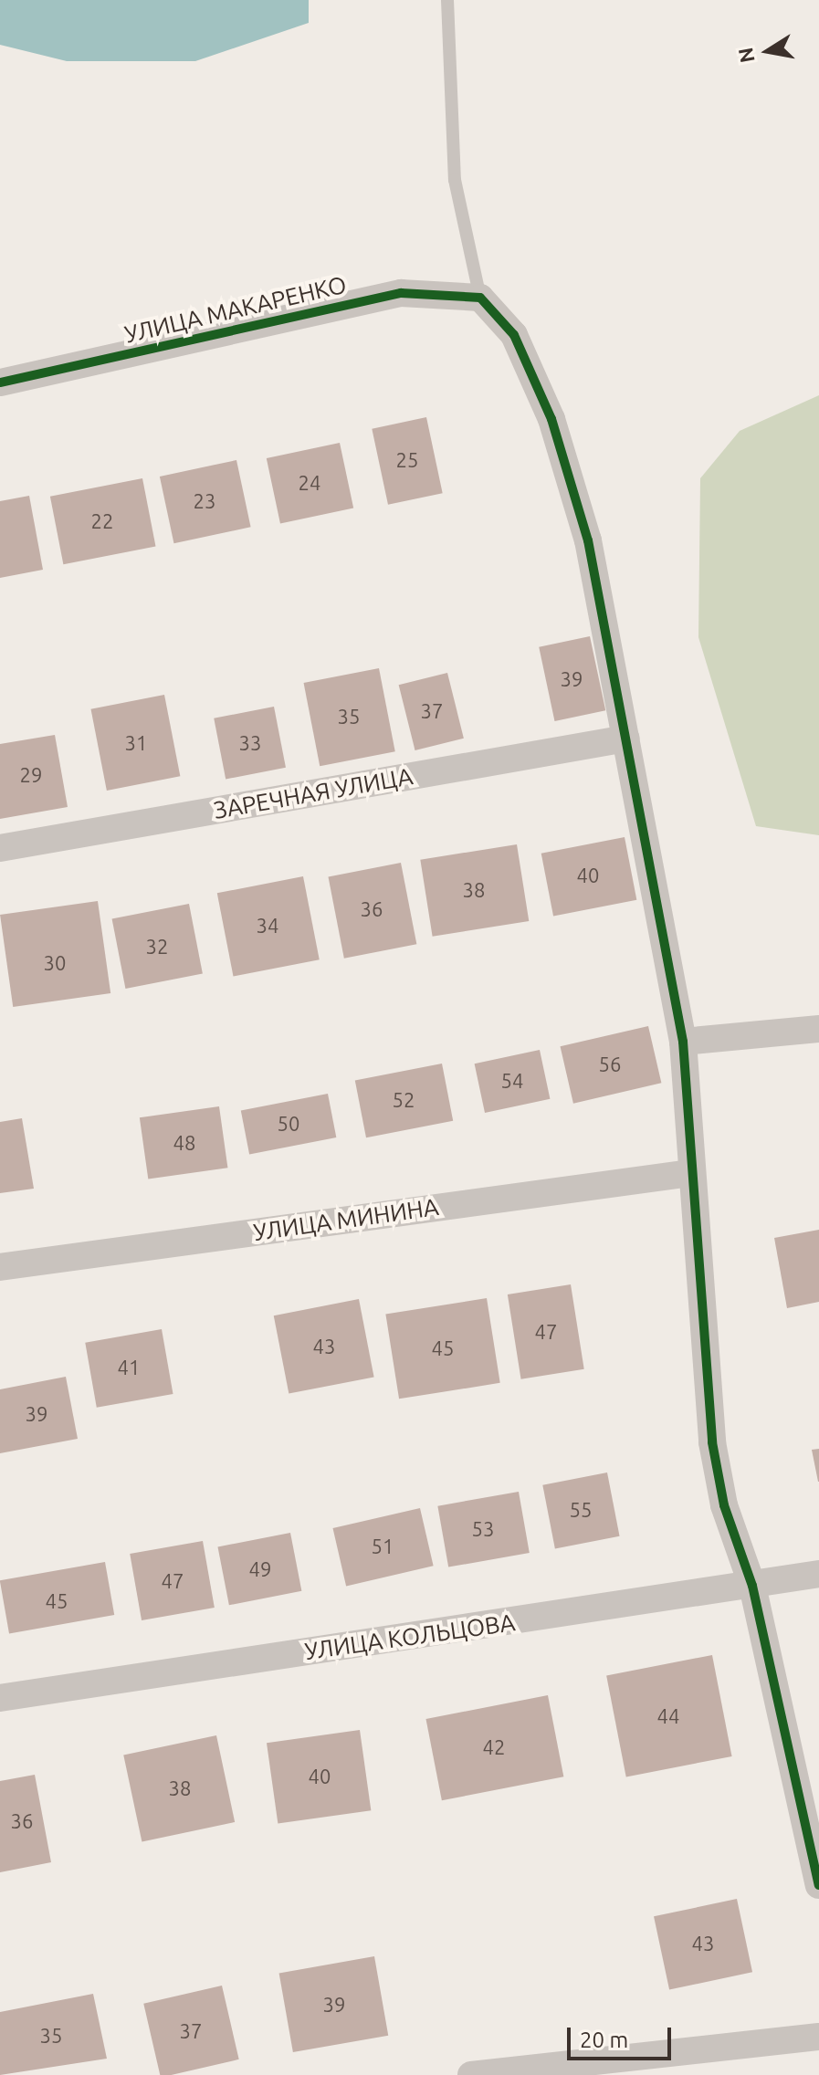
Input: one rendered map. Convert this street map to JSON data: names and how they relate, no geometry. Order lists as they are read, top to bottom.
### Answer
{
  "streets": {
    "street": [
      "УЛИЦА МАКАРЕНКО",
      "ЗАРЕЧНАЯ УЛИЦА",
      "УЛИЦА МИНИНА",
      "УЛИЦА КОЛЬЦОВА"
    ]
  },
  "house_numbers": [
    "25",
    "24",
    "23",
    "22",
    "39",
    "37",
    "35",
    "31",
    "33",
    "29",
    "40",
    "38",
    "36",
    "34",
    "32",
    "30",
    "56",
    "54",
    "52",
    "50",
    "48",
    "47",
    "43",
    "45",
    "41",
    "39",
    "55",
    "53",
    "51",
    "49",
    "47",
    "45",
    "44",
    "42",
    "40",
    "38",
    "36",
    "43",
    "39",
    "37",
    "35"
  ],
  "scale_bar": "20 m",
  "north": "left"
}
